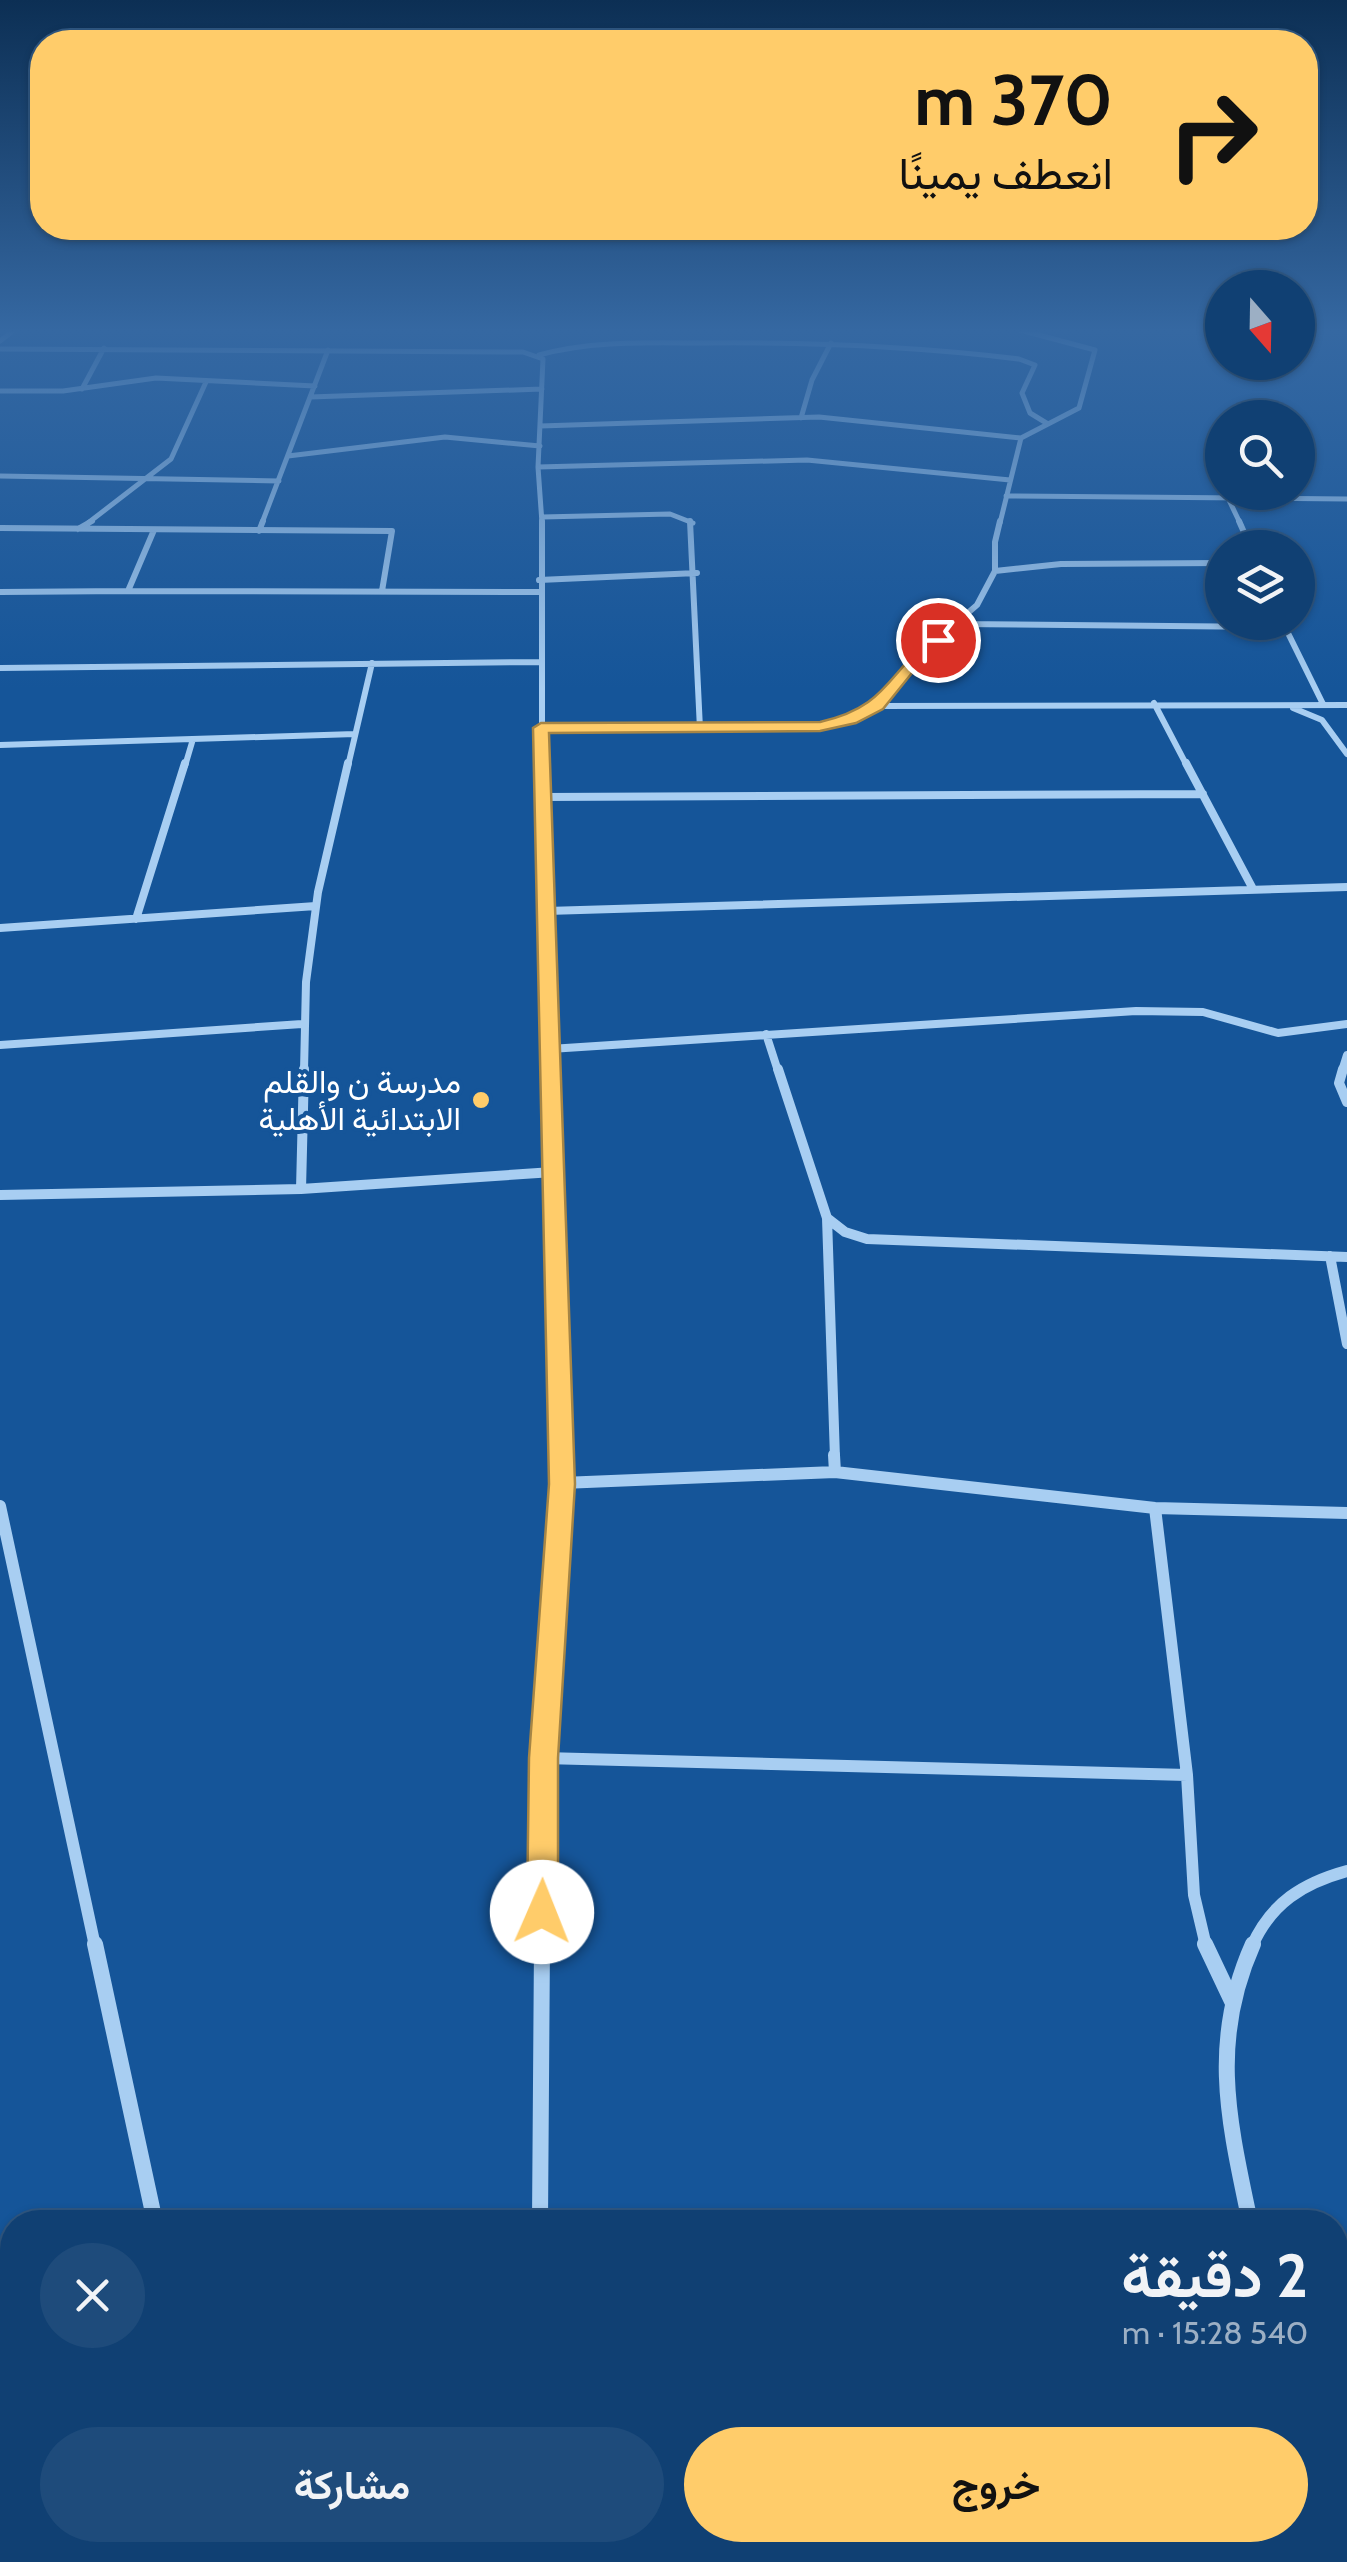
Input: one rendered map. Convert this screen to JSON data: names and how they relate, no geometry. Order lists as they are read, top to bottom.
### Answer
{
  "places": ["مدرسة ن والقلم الابتدائية الأهلية"],
  "north": "bottom",
  "page": {
    "turn": ["370 m", "انعطف يمينًا"],
    "heading": ["2 دقيقة", "540 m · 15:28"],
    "buttons": ["خروج", "مشاركة"]
  }
}
